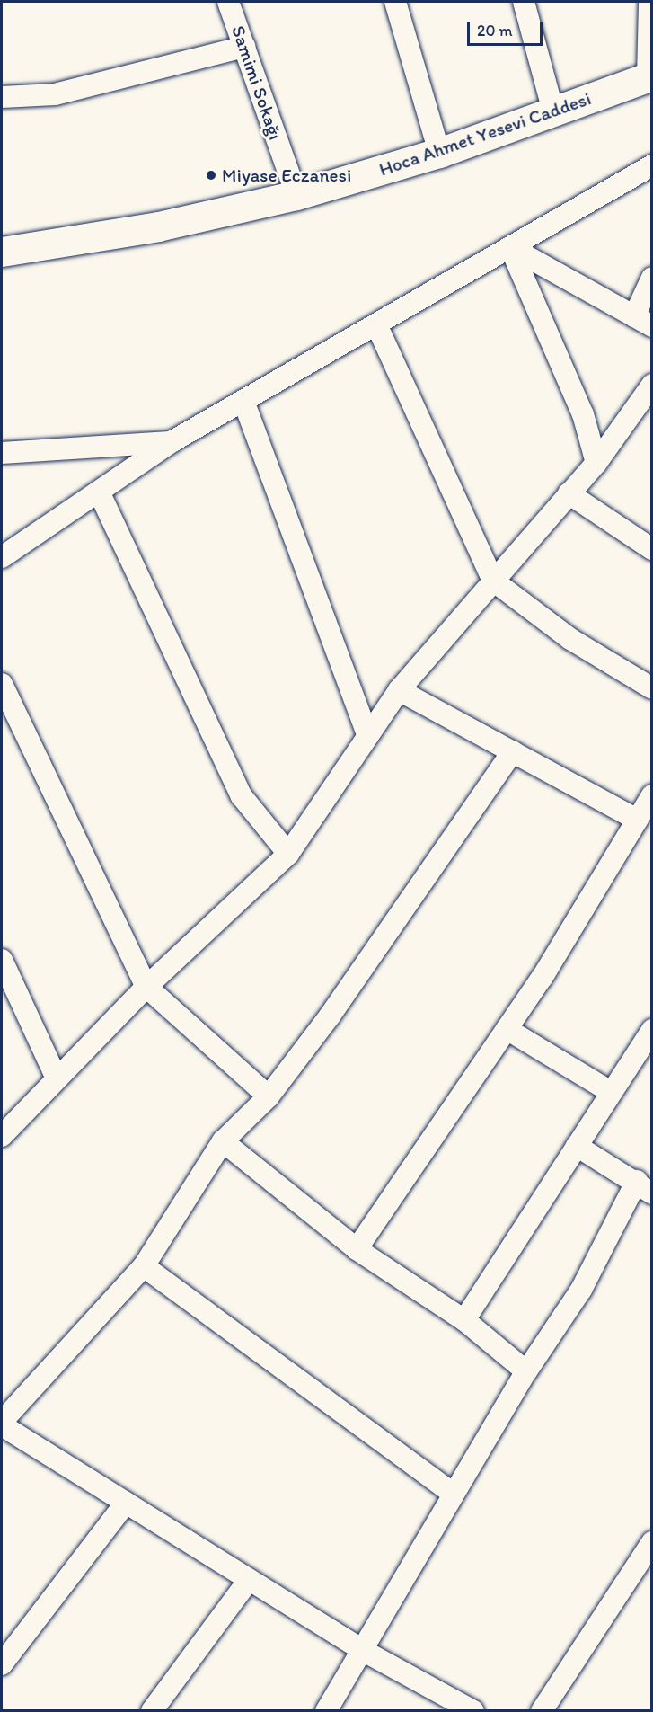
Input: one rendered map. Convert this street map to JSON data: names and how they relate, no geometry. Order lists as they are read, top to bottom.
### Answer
{
  "streets": {
    "main road": ["Hoca Ahmet Yesevi Caddesi"],
    "street": ["Samimi Sokağı"]
  },
  "crossings": [
    ["Samimi Sokağı", "Hoca Ahmet Yesevi Caddesi"]
  ],
  "places": ["Miyase Eczanesi"],
  "scale_bar": "20 m"
}
